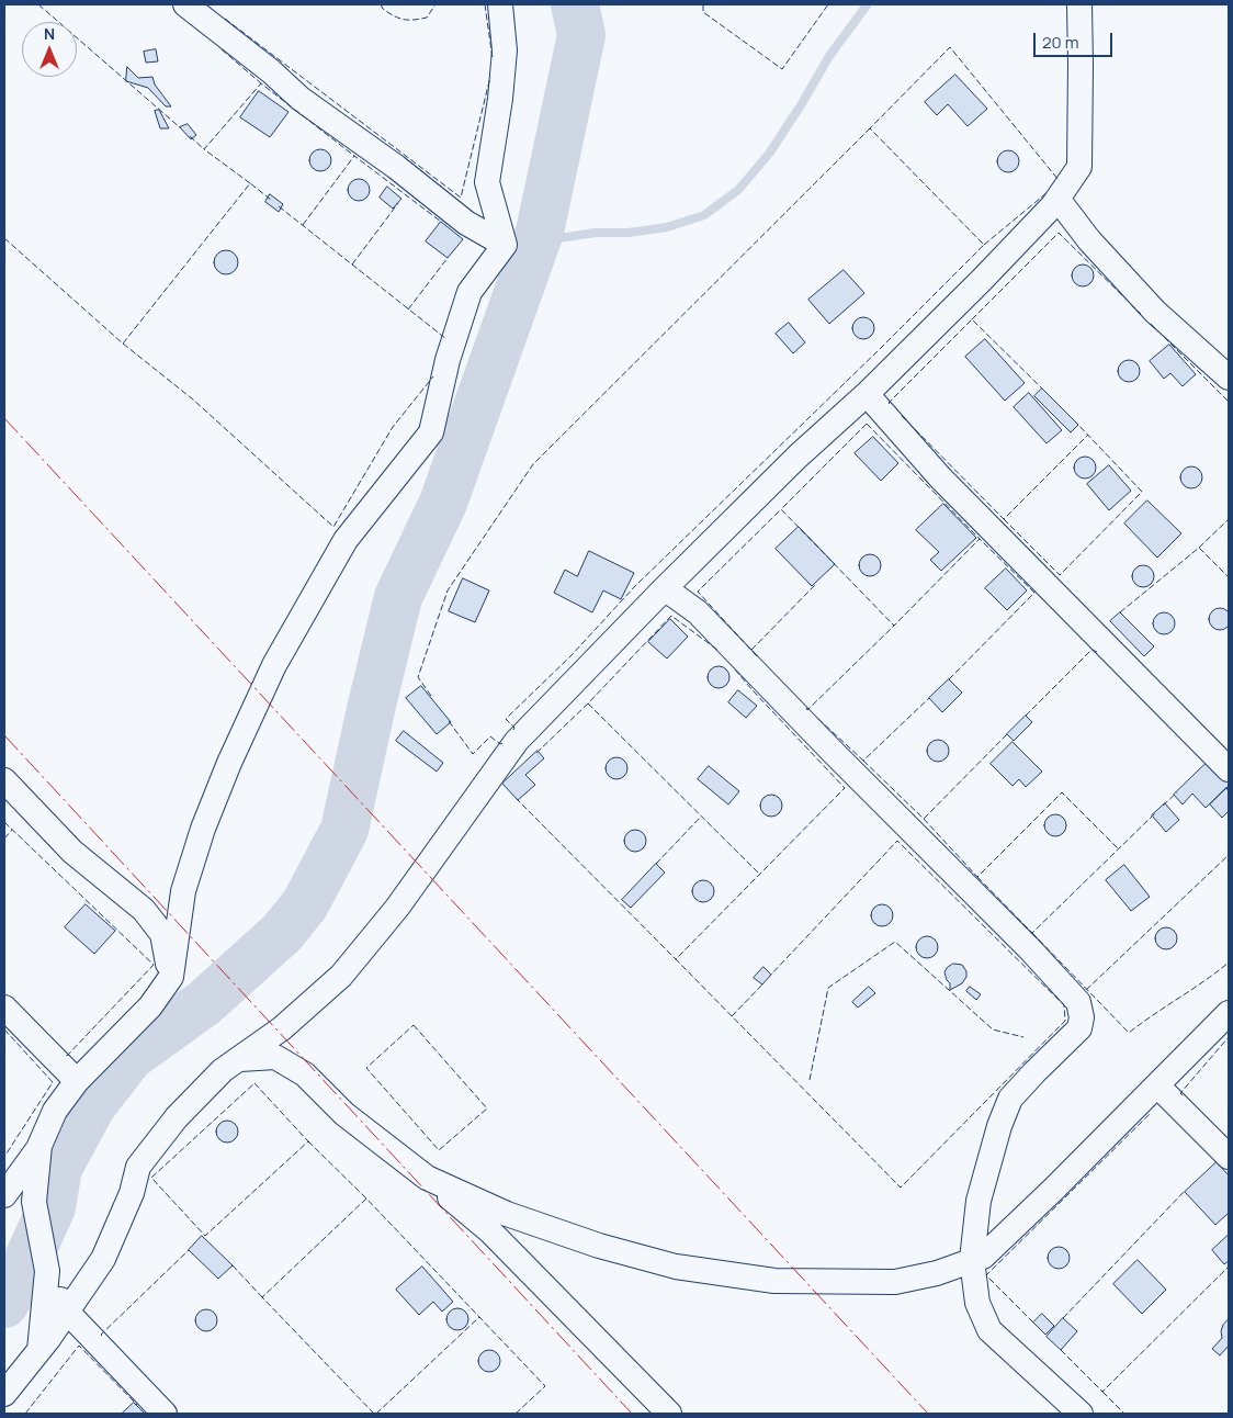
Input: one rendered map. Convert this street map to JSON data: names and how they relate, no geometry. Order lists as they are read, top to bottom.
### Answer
{
  "scale_bar": "20 m",
  "north": "top"
}
